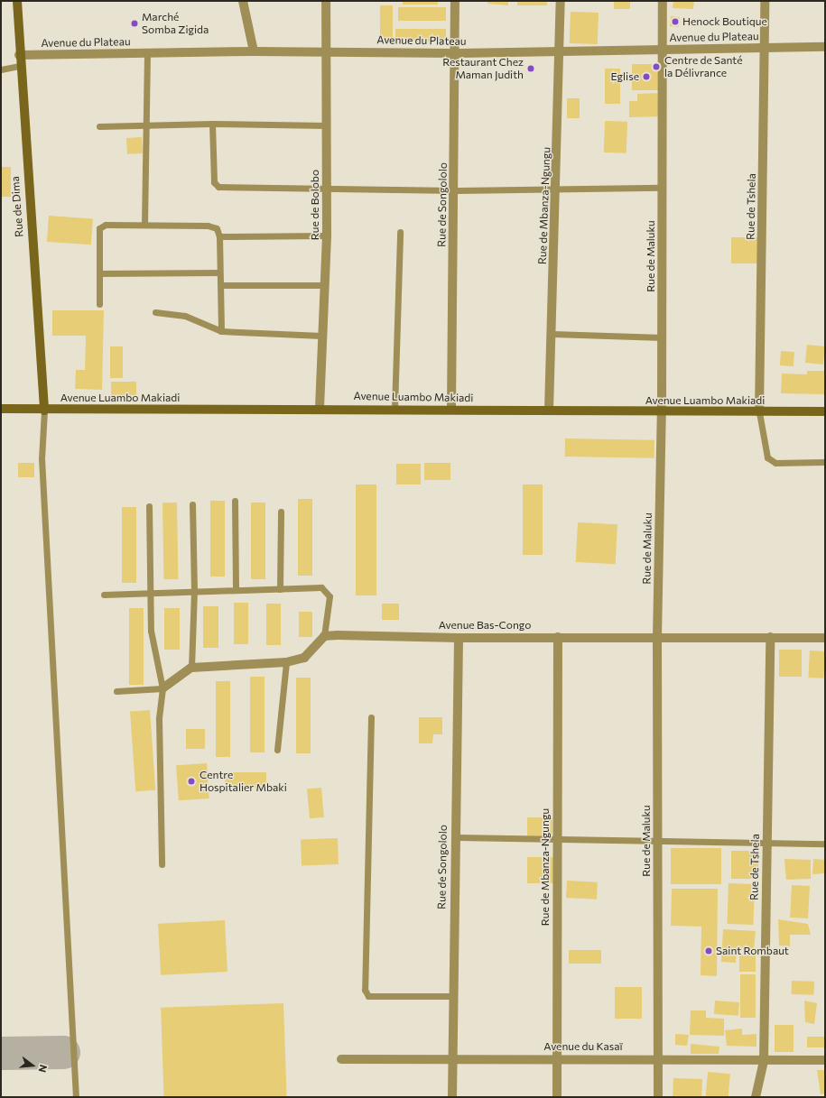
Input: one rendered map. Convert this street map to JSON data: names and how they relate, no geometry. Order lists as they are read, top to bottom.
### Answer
{
  "streets": {
    "main road": ["Rue de Dima", "Avenue Luambo Makiadi"],
    "street": [
      "Avenue du Plateau",
      "Rue de Bolobo",
      "Rue de Songololo",
      "Rue de Mbanza-Ngungu",
      "Rue de Tshela",
      "Rue de Maluku",
      "Avenue Bas-Congo",
      "Avenue du Kasaï"
    ]
  },
  "crossings": [
    ["Avenue du Plateau", "Rue de Bolobo"],
    ["Avenue du Plateau", "Rue de Songololo"],
    ["Avenue du Plateau", "Rue de Mbanza-Ngungu"],
    ["Avenue du Plateau", "Rue de Dima"],
    ["Avenue du Plateau", "Rue de Tshela"],
    ["Avenue du Plateau", "Rue de Maluku"],
    ["Rue de Bolobo", "Avenue Luambo Makiadi"],
    ["Rue de Songololo", "Avenue Luambo Makiadi"],
    ["Rue de Songololo", "Avenue Bas-Congo"],
    ["Rue de Songololo", "Avenue du Kasaï"],
    ["Rue de Mbanza-Ngungu", "Avenue Luambo Makiadi"],
    ["Rue de Mbanza-Ngungu", "Avenue Bas-Congo"],
    ["Rue de Mbanza-Ngungu", "Avenue du Kasaï"],
    ["Rue de Dima", "Avenue Luambo Makiadi"],
    ["Rue de Tshela", "Avenue Luambo Makiadi"],
    ["Rue de Tshela", "Avenue Bas-Congo"],
    ["Rue de Tshela", "Avenue du Kasaï"],
    ["Rue de Maluku", "Avenue Luambo Makiadi"],
    ["Rue de Maluku", "Avenue Bas-Congo"],
    ["Rue de Maluku", "Avenue du Kasaï"]
  ],
  "places": [
    "Henock Boutique",
    "Marché Somba Zigida",
    "Centre de Santé la Délivrance",
    "Restaurant Chez Maman Judith",
    "Eglise",
    "Centre Hospitalier Mbaki",
    "Saint Rombaut"
  ],
  "north": "right"
}
